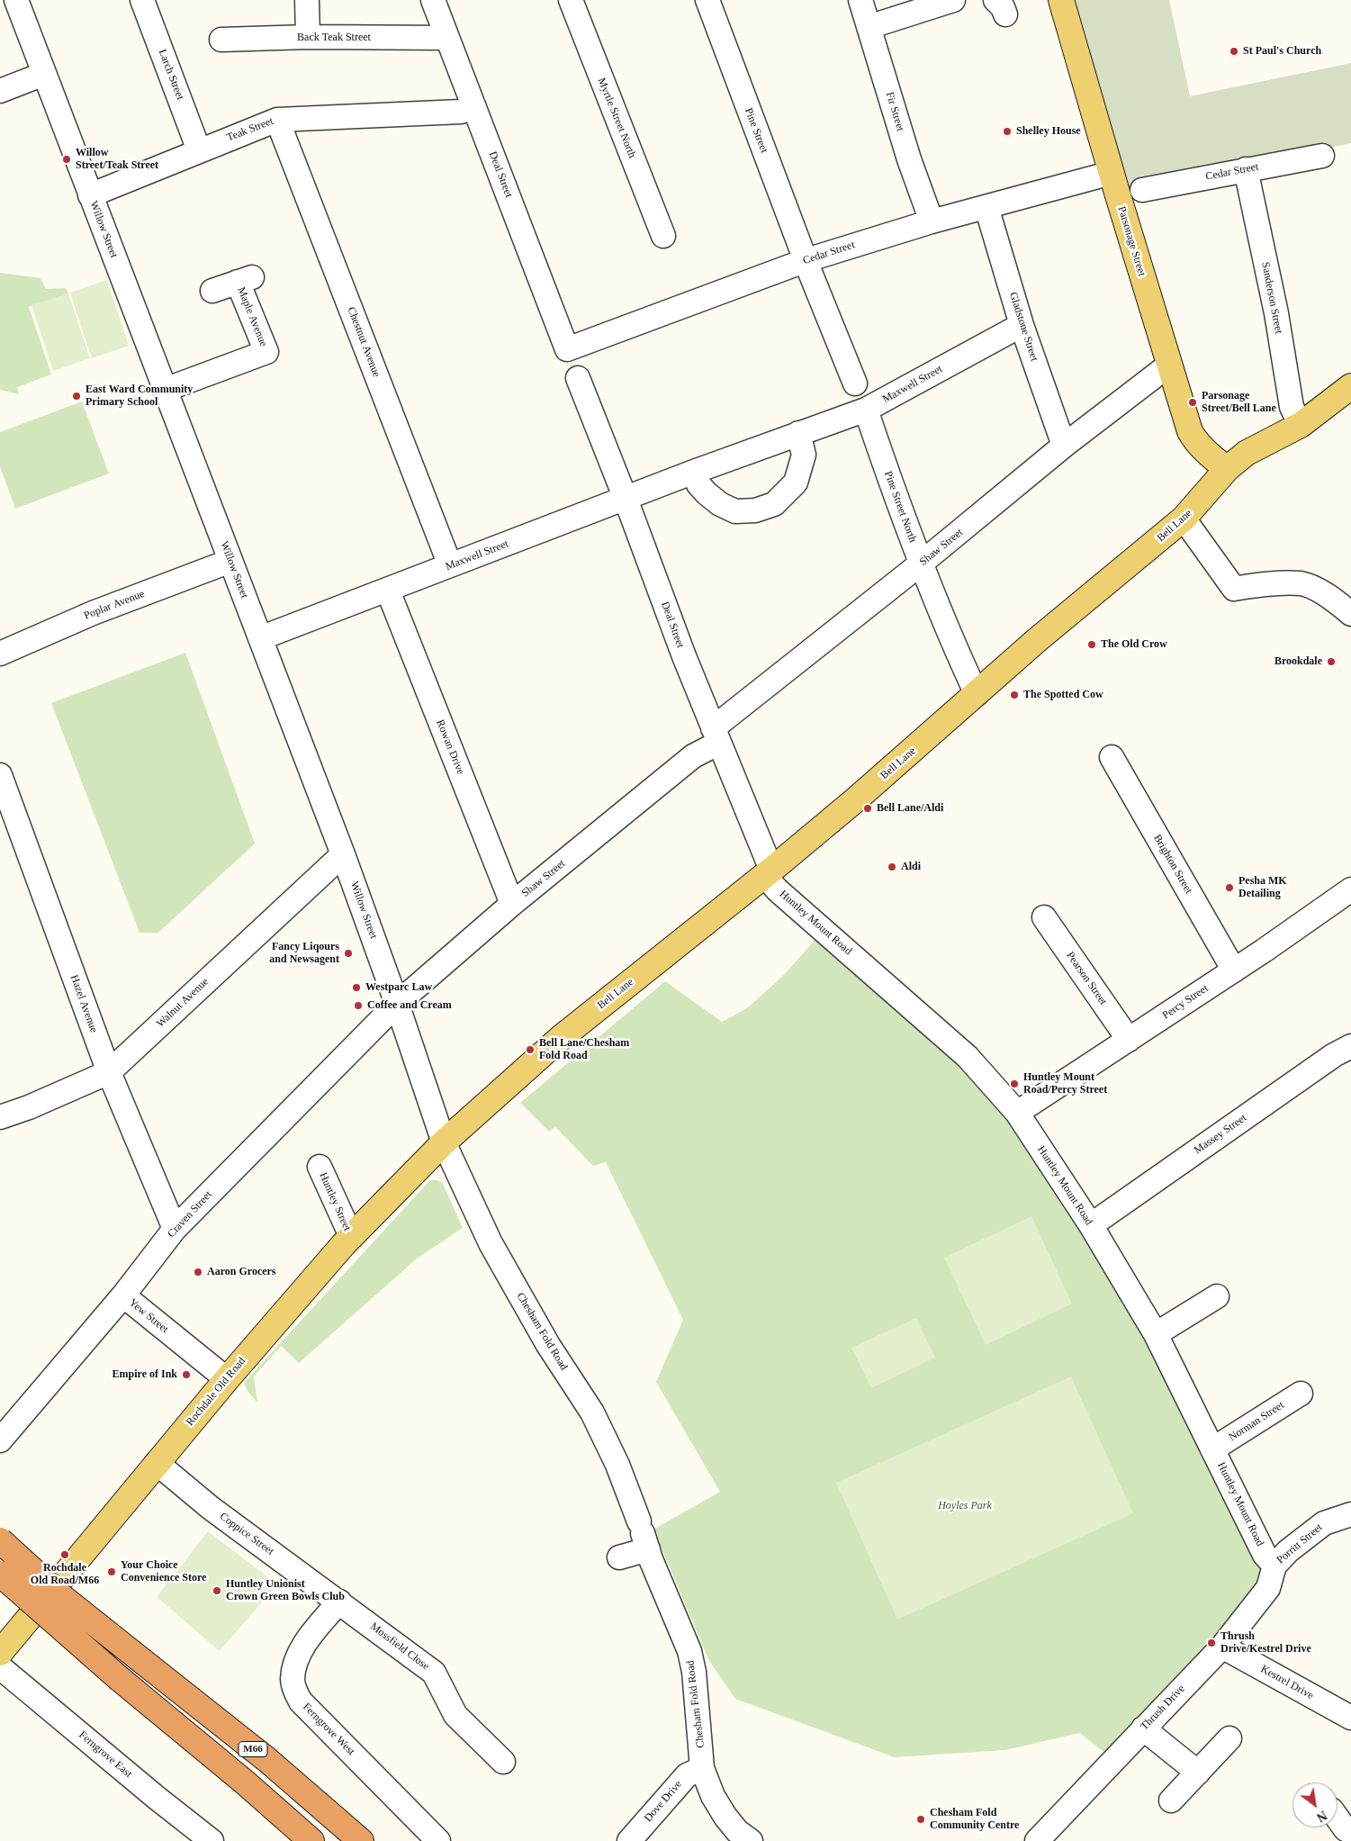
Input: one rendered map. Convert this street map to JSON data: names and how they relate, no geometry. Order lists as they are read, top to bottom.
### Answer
{
  "streets": {
    "highway": ["M66"],
    "main road": ["Parsonage Street", "Bell Lane", "Rochdale Old Road"],
    "street": [
      "Back Teak Street",
      "Larch Street",
      "Fir Street",
      "Myrtle Street North",
      "Teak Street",
      "Pine Street",
      "Cedar Street",
      "Deal Street",
      "Willow Street",
      "Sanderson Street",
      "Maple Avenue",
      "Gladstone Street",
      "Chestnut Avenue",
      "Maxwell Street",
      "Pine Street North",
      "Shaw Street",
      "Poplar Avenue",
      "Rowan Drive",
      "Brighton Street",
      "Huntley Mount Road",
      "Pearson Street",
      "Percy Street",
      "Walnut Avenue",
      "Hazel Avenue",
      "Massey Street",
      "Huntley Street",
      "Craven Street",
      "Yew Street",
      "Chesham Fold Road",
      "Norman Street",
      "Coppice Street",
      "Porritt Street",
      "Mossfield Close",
      "Kestrel Drive",
      "Thrush Drive",
      "Ferngrove West",
      "Ferngrove East",
      "Dove Drive"
    ]
  },
  "crossings": [
    ["Back Teak Street", "Deal Street"],
    ["Larch Street", "Teak Street"],
    ["Fir Street", "Cedar Street"],
    ["Teak Street", "Deal Street"],
    ["Teak Street", "Willow Street"],
    ["Teak Street", "Chestnut Avenue"],
    ["Pine Street", "Cedar Street"],
    ["Cedar Street", "Deal Street"],
    ["Cedar Street", "Sanderson Street"],
    ["Cedar Street", "Gladstone Street"],
    ["Deal Street", "Maxwell Street"],
    ["Deal Street", "Bell Lane"],
    ["Deal Street", "Shaw Street"],
    ["Deal Street", "Huntley Mount Road"],
    ["Willow Street", "Maple Avenue"],
    ["Willow Street", "Maxwell Street"],
    ["Willow Street", "Bell Lane"],
    ["Willow Street", "Shaw Street"],
    ["Willow Street", "Poplar Avenue"],
    ["Willow Street", "Walnut Avenue"],
    ["Willow Street", "Craven Street"],
    ["Willow Street", "Chesham Fold Road"],
    ["Willow Street", "Rochdale Old Road"],
    ["Parsonage Street", "Bell Lane"],
    ["Parsonage Street", "Shaw Street"],
    ["Sanderson Street", "Bell Lane"],
    ["Gladstone Street", "Maxwell Street"],
    ["Gladstone Street", "Shaw Street"],
    ["Chestnut Avenue", "Maxwell Street"],
    ["Maxwell Street", "Pine Street North"],
    ["Maxwell Street", "Rowan Drive"],
    ["Pine Street North", "Bell Lane"],
    ["Pine Street North", "Shaw Street"],
    ["Bell Lane", "Huntley Mount Road"],
    ["Bell Lane", "Chesham Fold Road"],
    ["Bell Lane", "Rochdale Old Road"],
    ["Shaw Street", "Rowan Drive"],
    ["Shaw Street", "Craven Street"],
    ["Brighton Street", "Percy Street"],
    ["Huntley Mount Road", "Percy Street"],
    ["Huntley Mount Road", "Massey Street"],
    ["Huntley Mount Road", "Norman Street"],
    ["Huntley Mount Road", "Porritt Street"],
    ["Huntley Mount Road", "Thrush Drive"],
    ["Pearson Street", "Percy Street"],
    ["Walnut Avenue", "Hazel Avenue"],
    ["Hazel Avenue", "Craven Street"],
    ["Huntley Street", "Rochdale Old Road"],
    ["Craven Street", "Yew Street"],
    ["Yew Street", "Rochdale Old Road"],
    ["Chesham Fold Road", "Rochdale Old Road"],
    ["Chesham Fold Road", "Dove Drive"],
    ["Rochdale Old Road", "Coppice Street"],
    ["Coppice Street", "Mossfield Close"],
    ["Coppice Street", "Ferngrove West"],
    ["Porritt Street", "Thrush Drive"],
    ["Mossfield Close", "Ferngrove West"],
    ["Kestrel Drive", "Thrush Drive"]
  ],
  "parks": ["Hoyles Park"],
  "places": [
    "St Paul's Church",
    "Shelley House",
    "Willow Street/Teak Street",
    "East Ward Community Primary School",
    "Parsonage Street/Bell Lane",
    "The Old Crow",
    "Brookdale",
    "The Spotted Cow",
    "Bell Lane/Aldi",
    "Aldi",
    "Pesha MK Detailing",
    "Fancy Liqours and Newsagent",
    "Westparc Law",
    "Coffee and Cream",
    "Bell Lane/Chesham Fold Road",
    "Huntley Mount Road/Percy Street",
    "Aaron Grocers",
    "Empire of Ink",
    "Rochdale Old Road/M66",
    "Your Choice Convenience Store",
    "Huntley Unionist Crown Green Bowls Club",
    "Thrush Drive/Kestrel Drive",
    "Chesham Fold Community Centre"
  ],
  "north": "bottom right"
}
